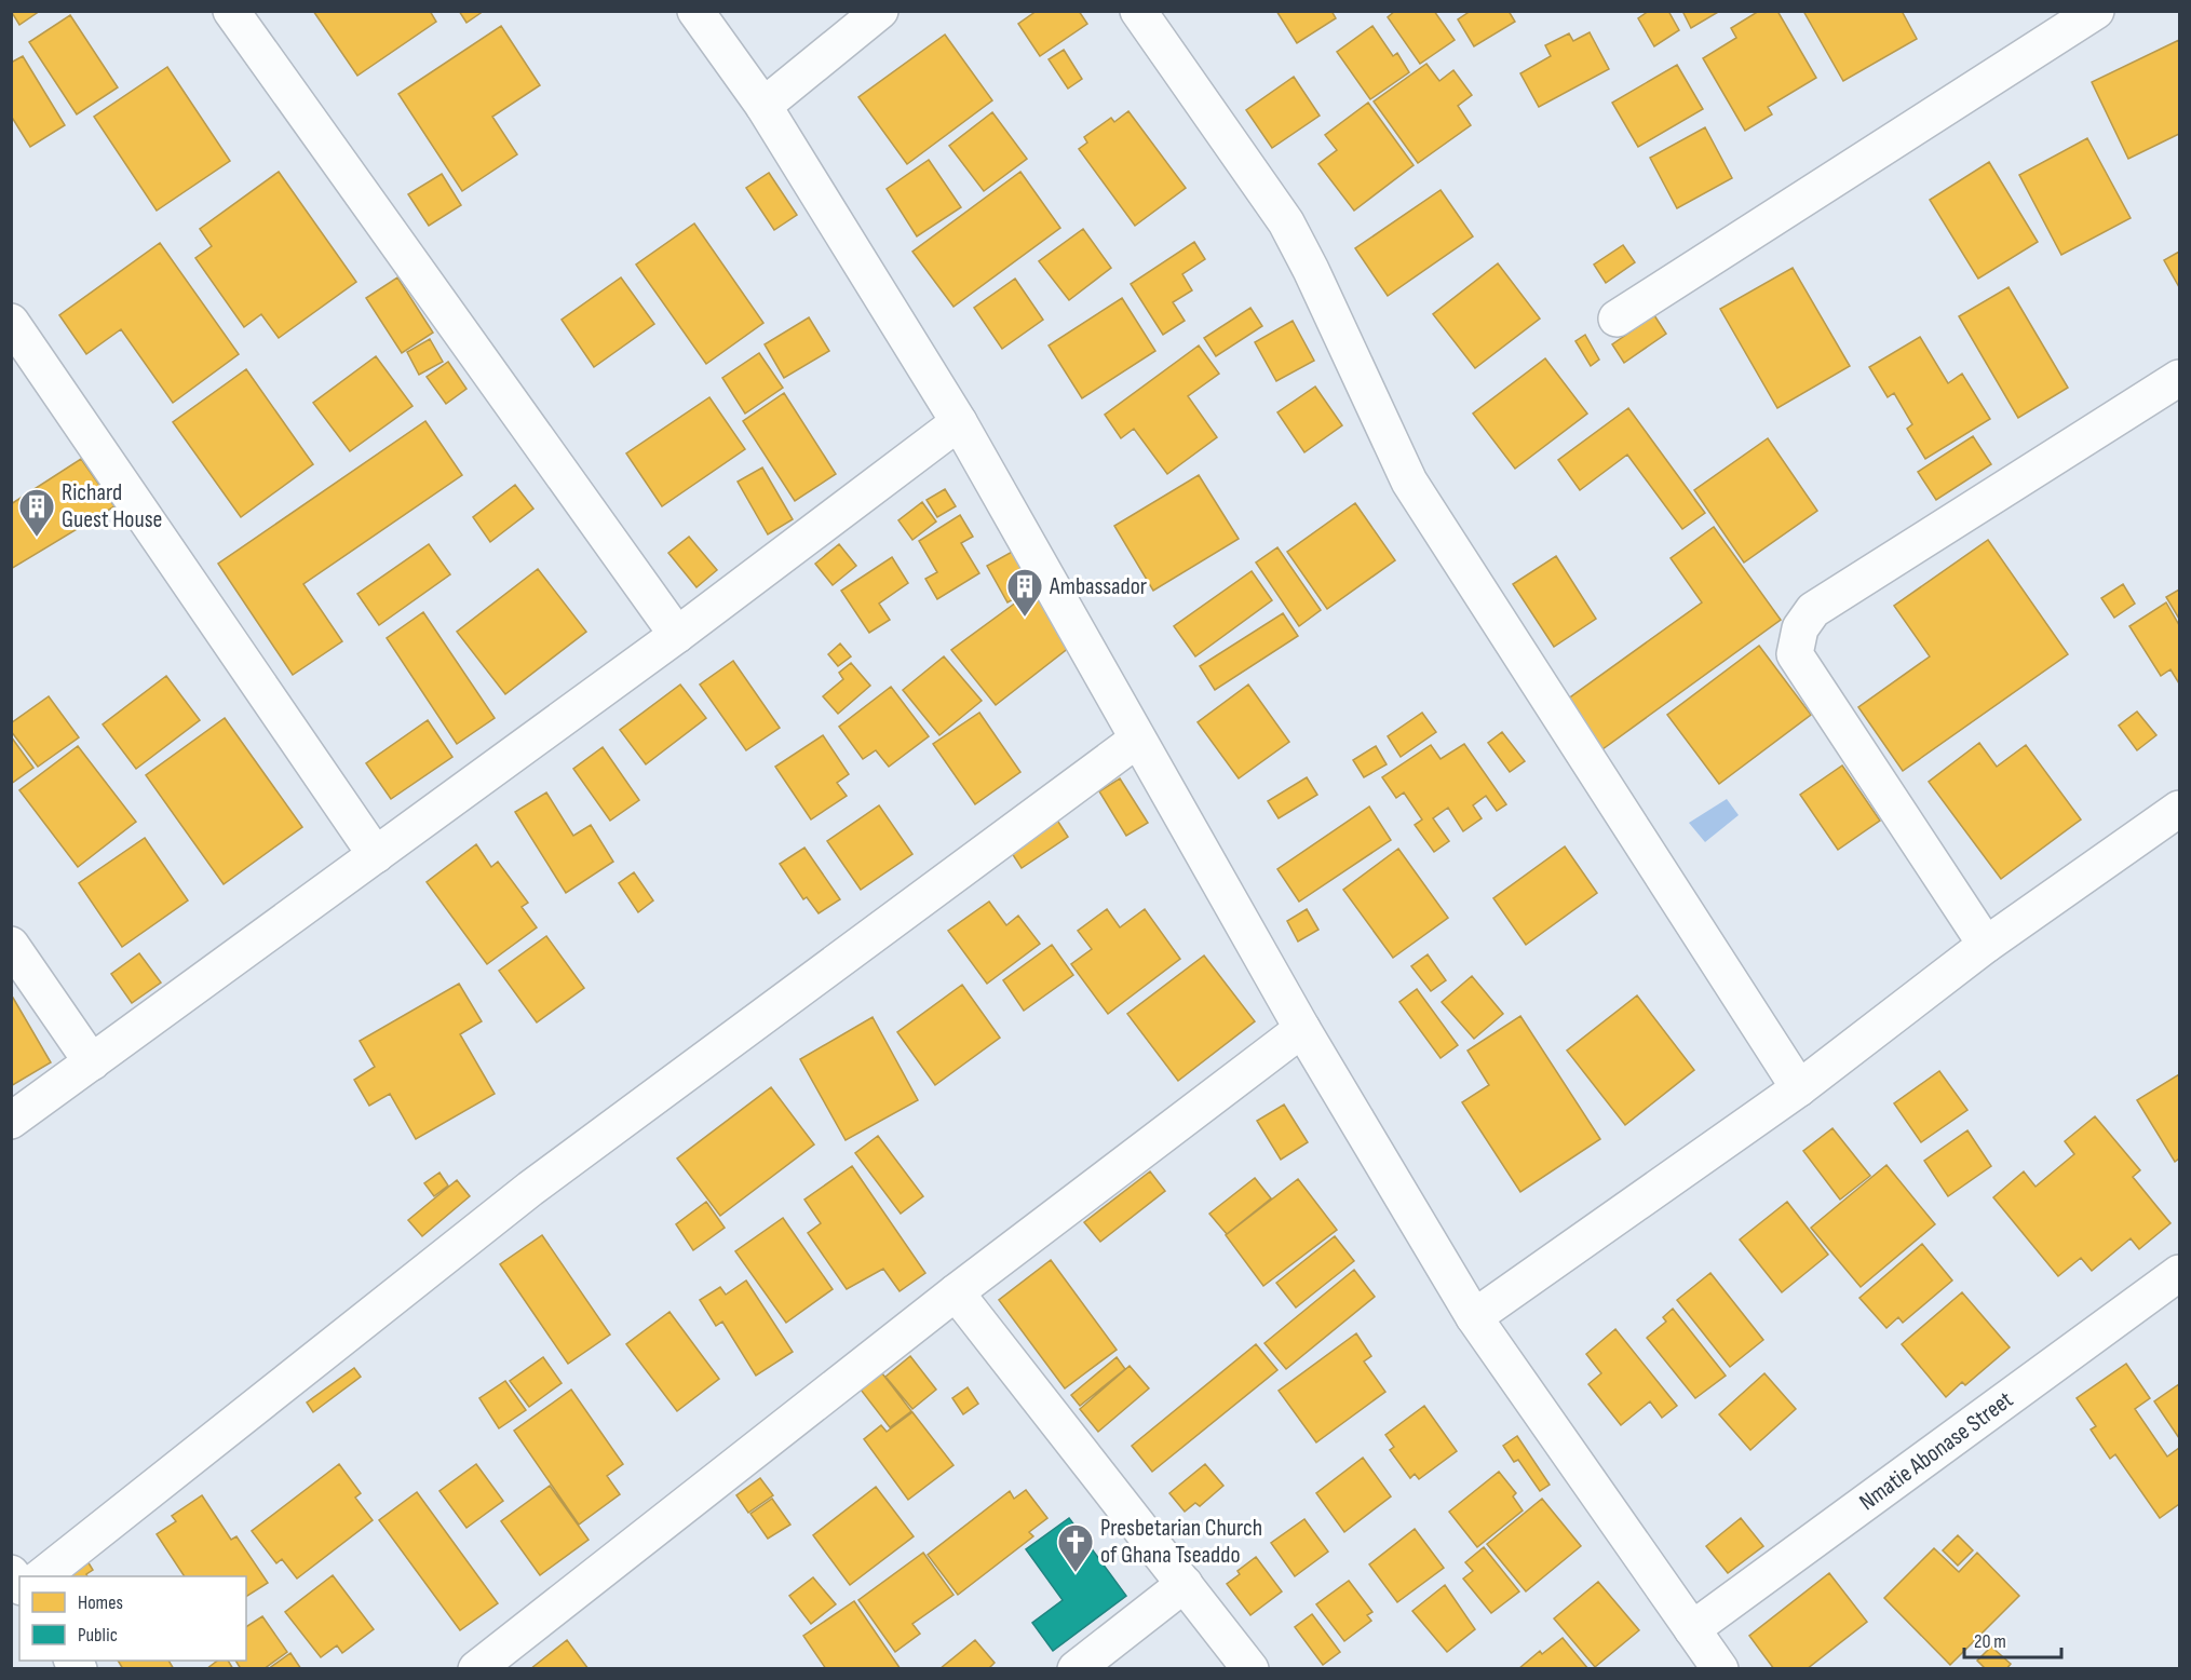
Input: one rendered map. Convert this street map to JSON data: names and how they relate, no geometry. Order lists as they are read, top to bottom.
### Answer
{
  "streets": {
    "street": ["Nmatie Abonase Street"]
  },
  "places": {
    "building": ["Richard Guest House", "Ambassador"],
    "church": ["Presbetarian Church of Ghana Tseaddo"]
  },
  "legend": ["Homes", "Public"],
  "scale_bar": "20 m"
}
